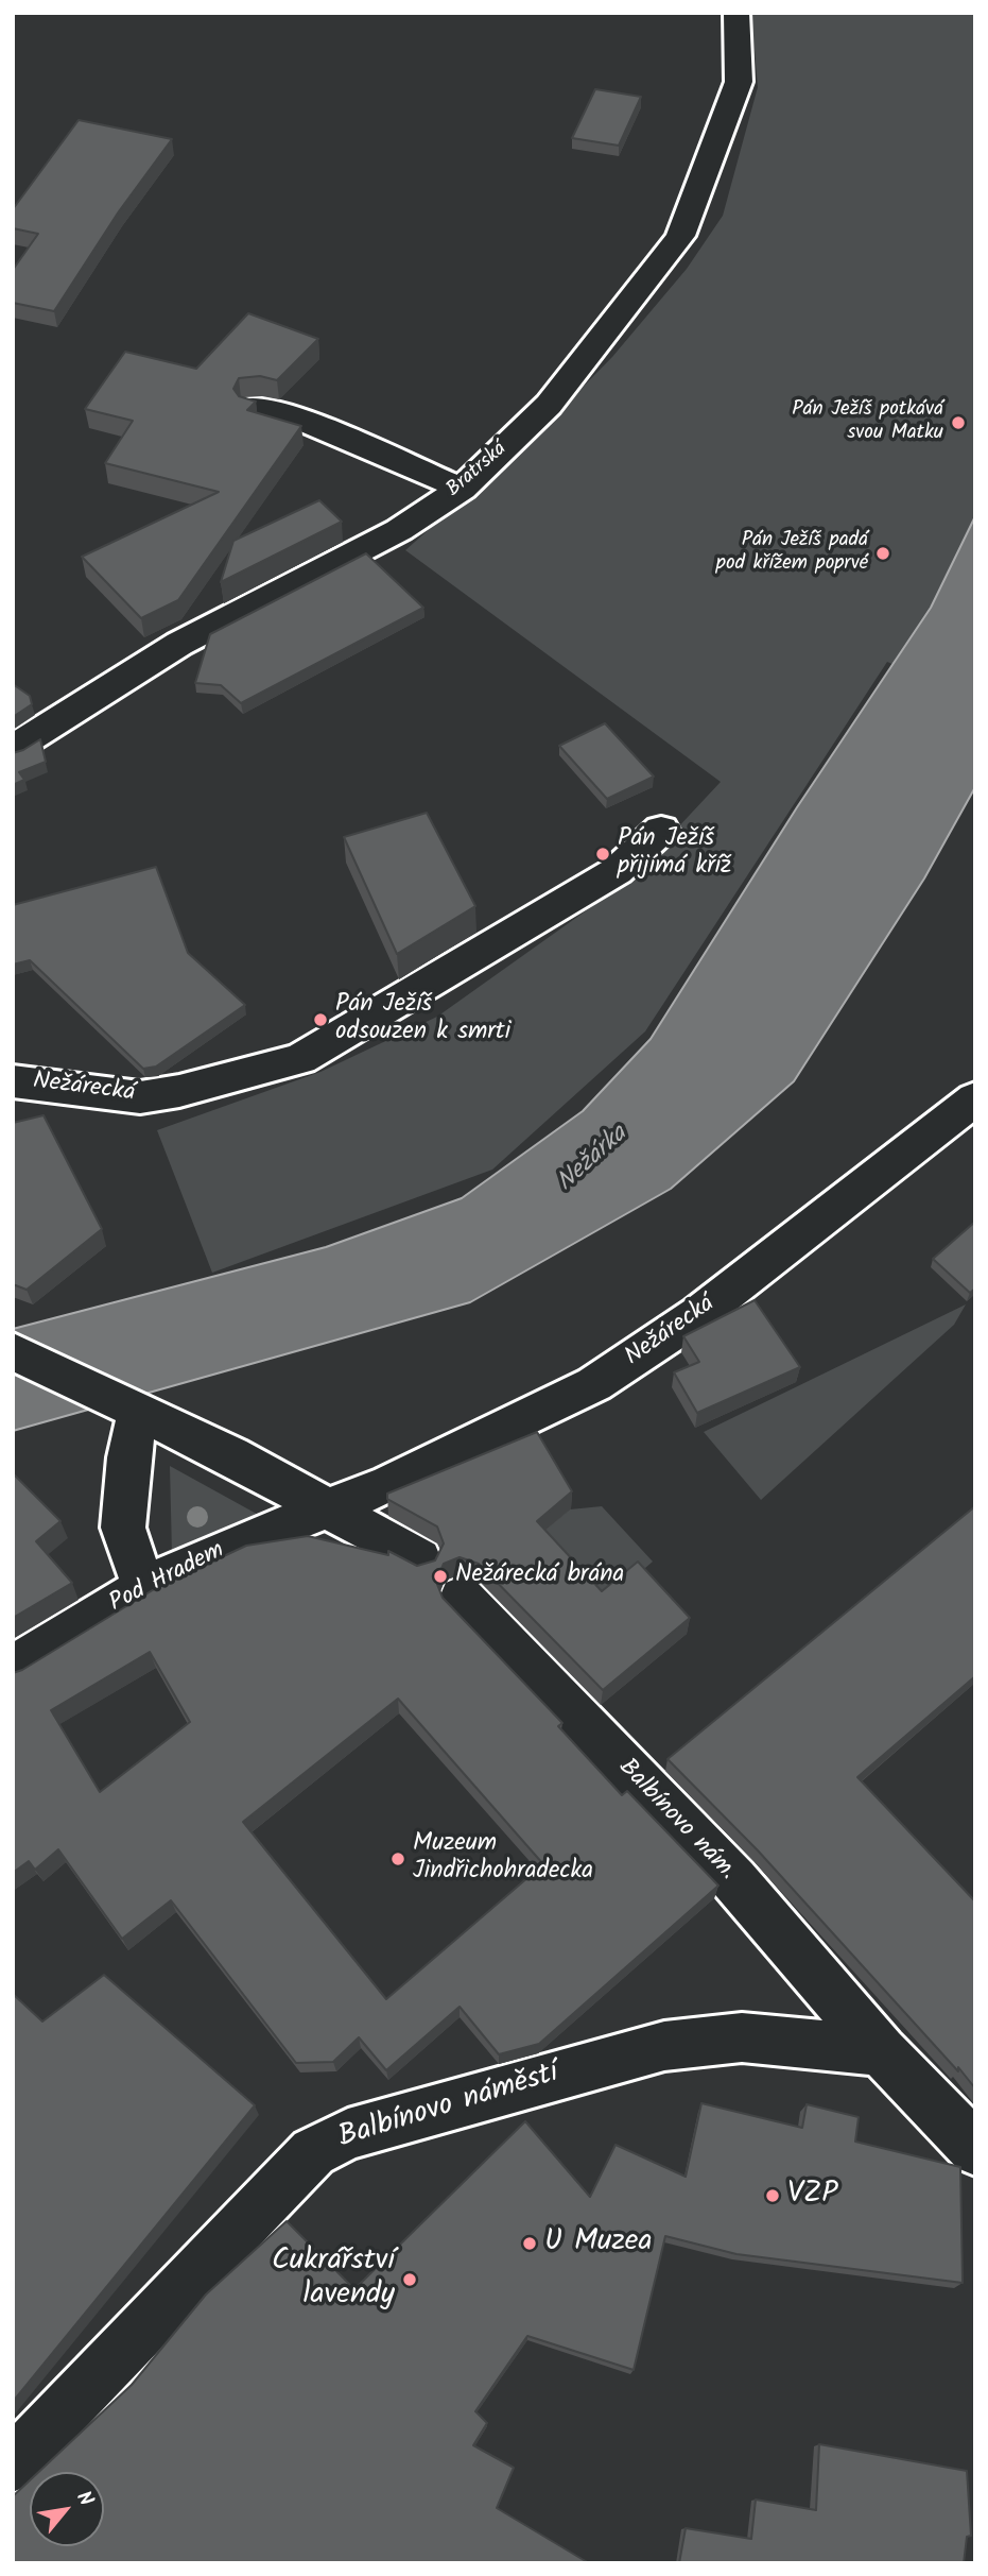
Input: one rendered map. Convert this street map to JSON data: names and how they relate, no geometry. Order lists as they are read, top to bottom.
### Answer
{
  "streets": {
    "street": [
      "Bratrská",
      "Nežárecká",
      "Pod Hradem",
      "Balbínovo nám.",
      "Balbínovo náměstí"
    ]
  },
  "crossings": [
    ["Nežárecká", "Pod Hradem"],
    ["Balbínovo nám.", "Balbínovo náměstí"]
  ],
  "water": ["Nežárka"],
  "places": [
    "Pán Ježíš potkává svou Matku",
    "Pán Ježíš padá pod křížem poprvé",
    "Pán Ježíš přijímá kříž",
    "Pán Ježíš odsouzen k smrti",
    "Nežárecká brána",
    "Muzeum Jindřichohradecka",
    "VZP",
    "U Muzea",
    "Cukrářství lavendy"
  ],
  "north": "top right"
}
